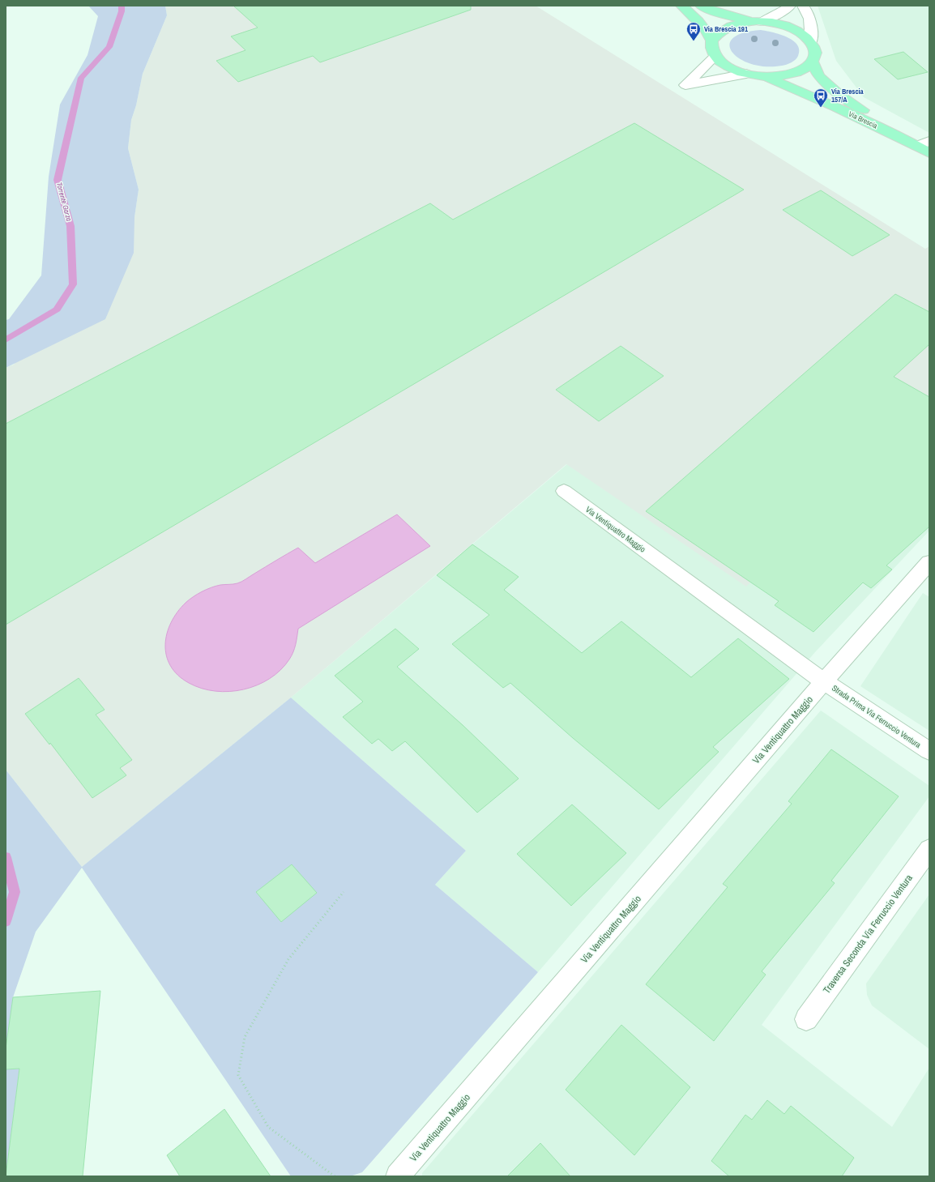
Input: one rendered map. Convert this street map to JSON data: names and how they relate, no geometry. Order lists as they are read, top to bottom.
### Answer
{
  "streets": {
    "main road": ["Via Brescia"],
    "street": ["Via Ventiquattro Maggio", "Strada Prima Via Ferruccio Ventura", "Traversa Seconda Via Ferruccio Ventura"]
  },
  "crossings": [
    ["Via Ventiquattro Maggio", "Strada Prima Via Ferruccio Ventura"]
  ],
  "water": ["Torrente Garza"],
  "places": {
    "bus stop": ["Via Brescia 191", "Via Brescia 157/A"]
  }
}
